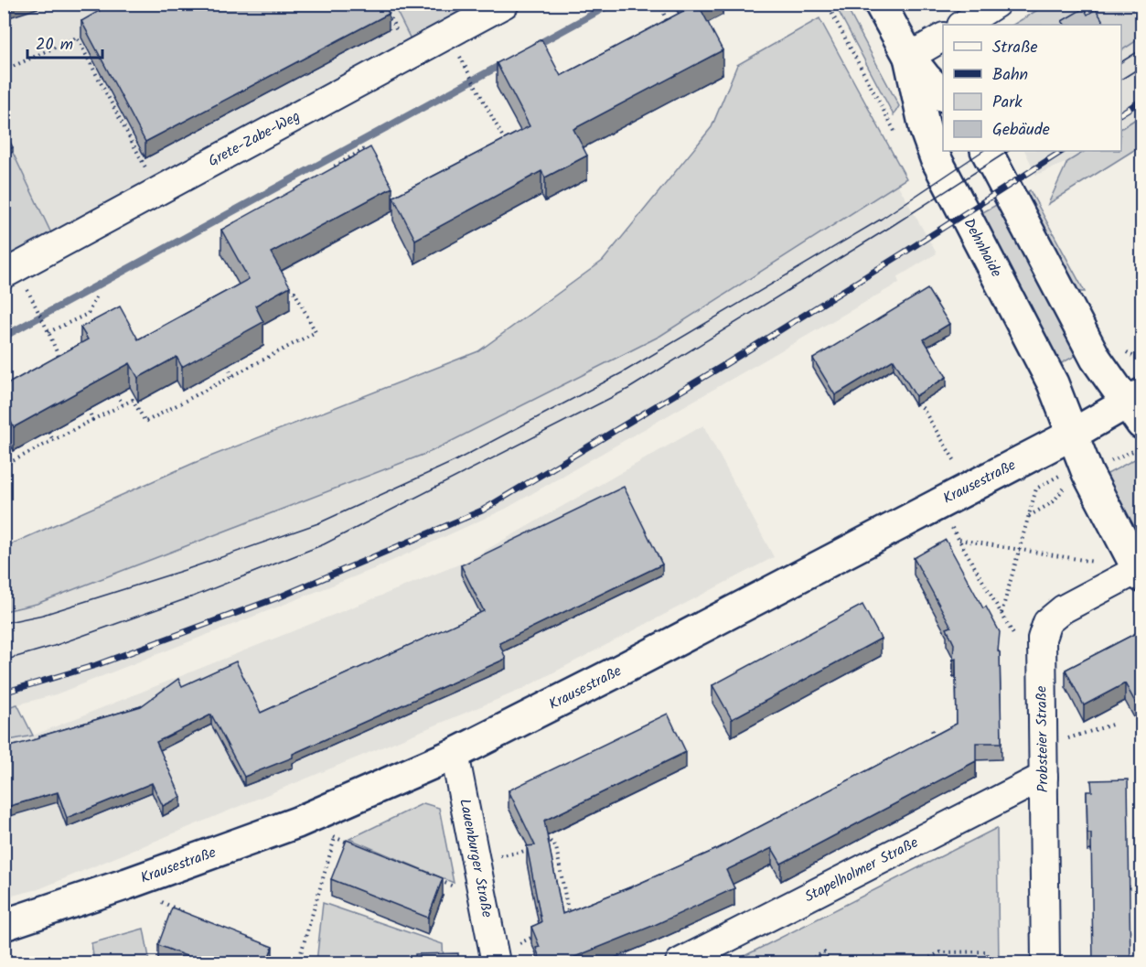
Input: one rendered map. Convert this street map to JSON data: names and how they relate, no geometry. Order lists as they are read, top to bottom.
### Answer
{
  "streets": {
    "main road": ["Dehnhaide", "Krausestraße"],
    "street": [
      "Grete-Zabe-Weg",
      "Probsteier Straße",
      "Lauenburger Straße",
      "Stapelholmer Straße"
    ]
  },
  "crossings": [
    ["Dehnhaide", "Krausestraße"],
    ["Dehnhaide", "Probsteier Straße"],
    ["Krausestraße", "Lauenburger Straße"],
    ["Probsteier Straße", "Stapelholmer Straße"]
  ],
  "legend": [
    "Straße",
    "Bahn",
    "Park",
    "Gebäude"
  ],
  "scale_bar": "20 m"
}
